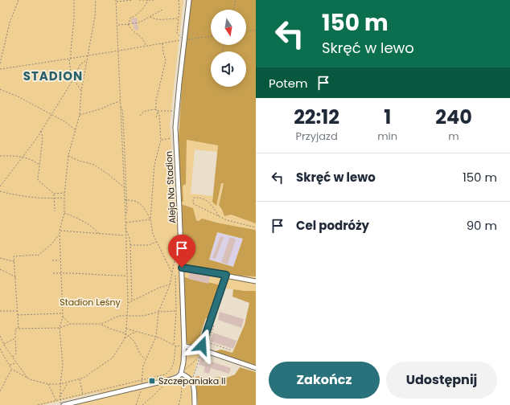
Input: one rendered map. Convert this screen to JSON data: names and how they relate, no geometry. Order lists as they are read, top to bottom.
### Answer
{
  "streets": {
    "street": ["Aleja Na Stadion"]
  },
  "districts": ["STADION"],
  "parks": ["Stadion Leśny"],
  "places": {
    "transit": ["Szczepaniaka II"]
  },
  "north": "bottom",
  "page": {
    "turn": ["150 m", "Skręć w lewo"],
    "then": "Potem",
    "eta": [
      "22:12",
      "Przyjazd",
      "1",
      "min",
      "240",
      "m"
    ],
    "list": [
      {
        "name": "Skręć w lewo",
        "value": "150 m"
      },
      {
        "name": "Cel podróży",
        "value": "90 m"
      }
    ],
    "buttons": ["Zakończ", "Udostępnij"]
  }
}
